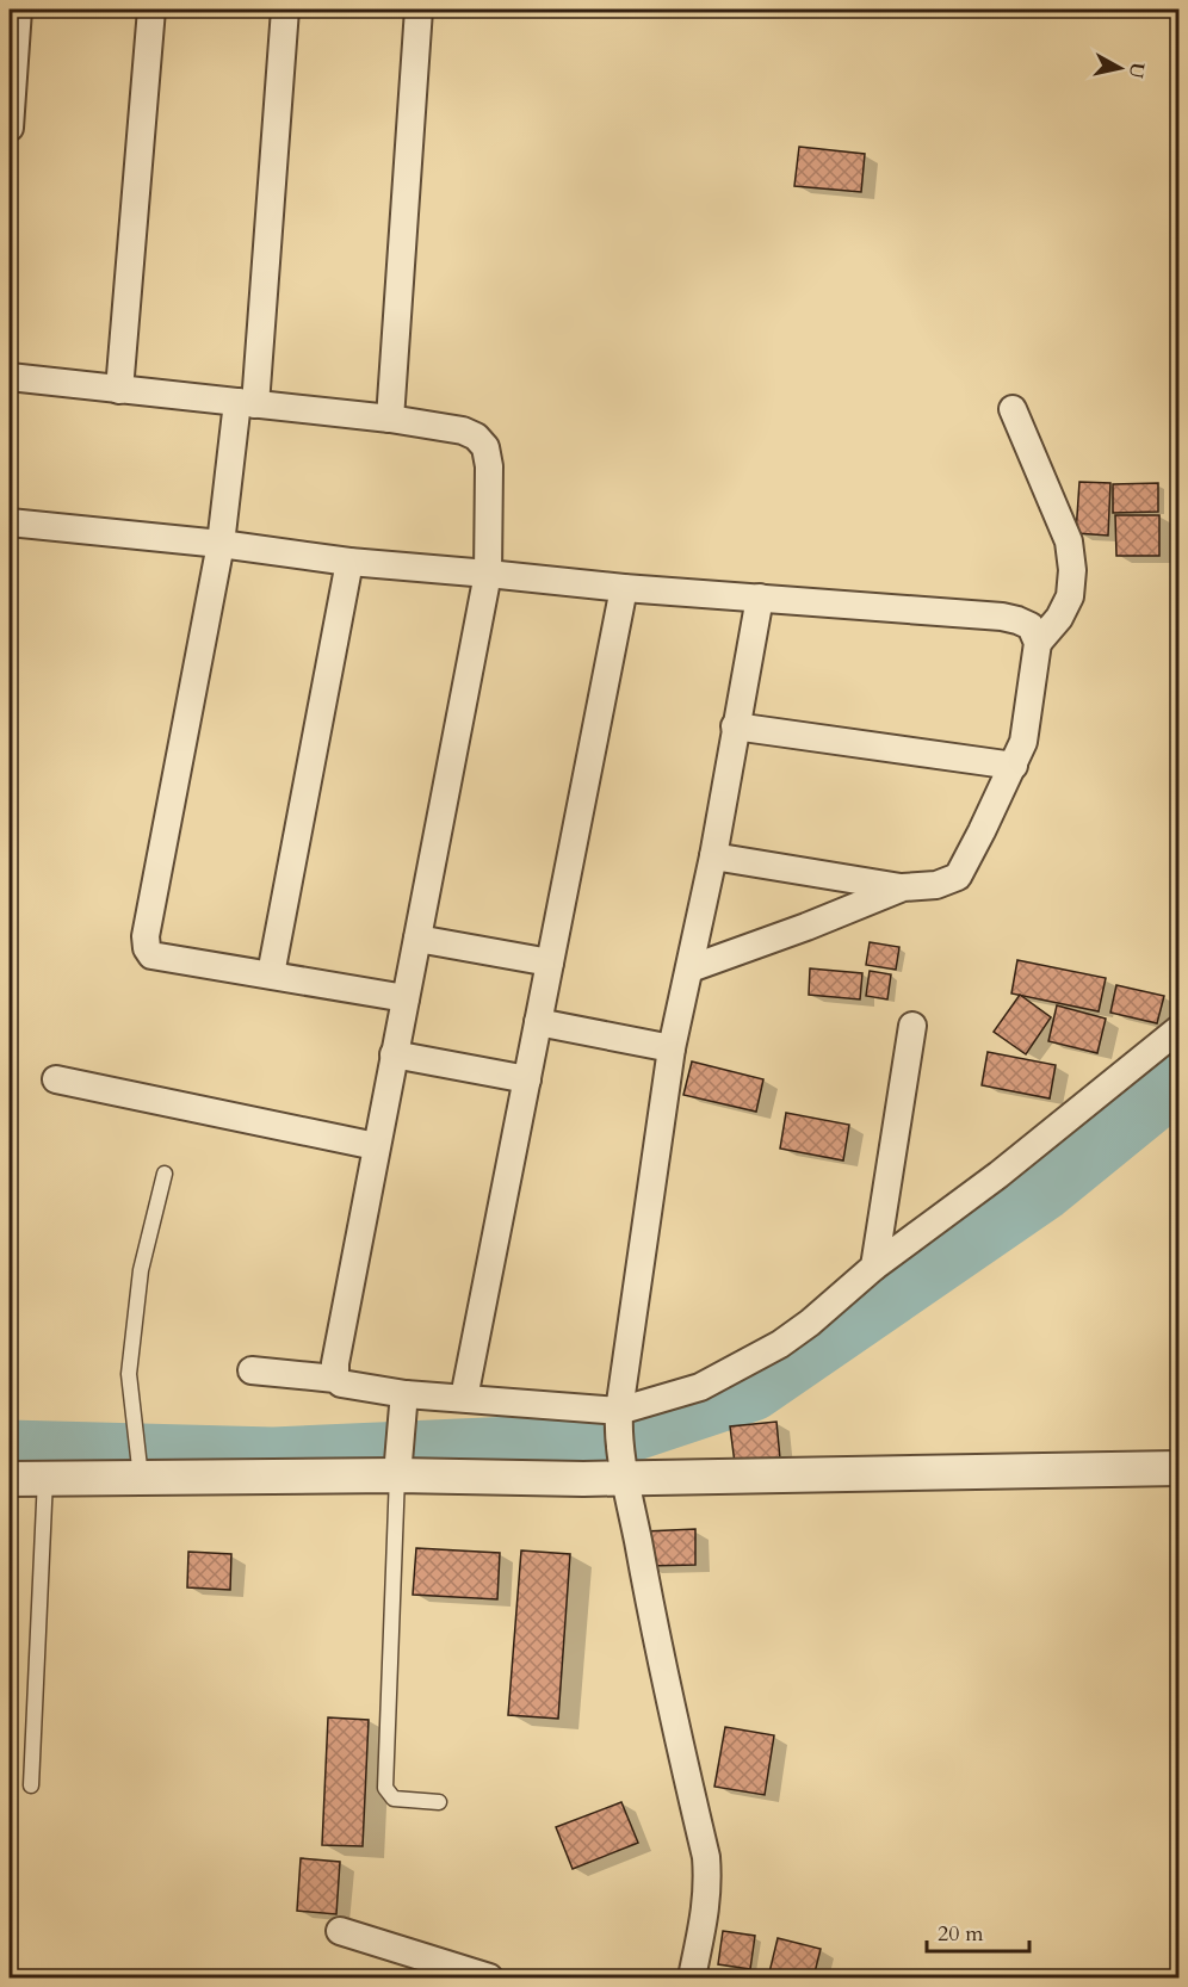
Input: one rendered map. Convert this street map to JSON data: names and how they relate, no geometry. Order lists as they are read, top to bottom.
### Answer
{
  "scale_bar": "20 m",
  "north": "right"
}
